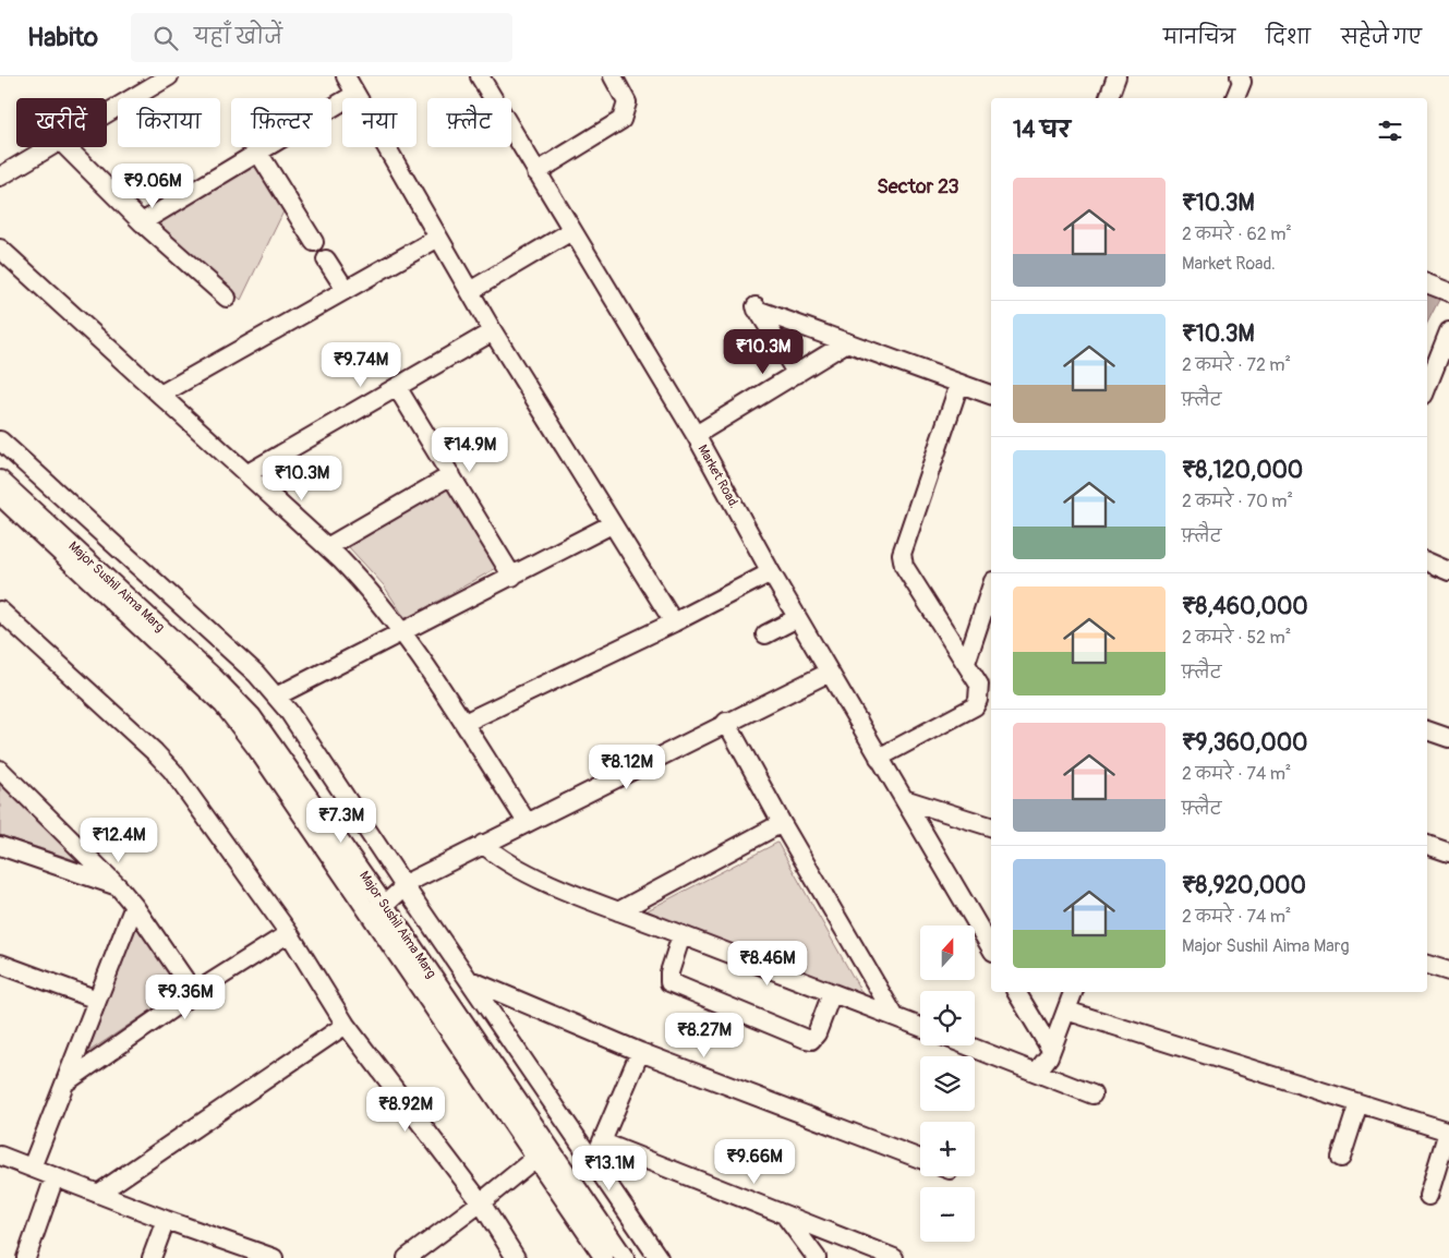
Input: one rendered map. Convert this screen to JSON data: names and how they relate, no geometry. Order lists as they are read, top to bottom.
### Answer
{
  "streets": {
    "street": ["Market Road.", "Major Sushil Aima Marg"]
  },
  "districts": ["Sector 23"],
  "north": "top",
  "page": {
    "header": "Habito",
    "search": "यहाँ खोजें",
    "nav": ["मानचित्र", "दिशा", "सहेजे गए"],
    "chip": [
      "खरीदें",
      "किराया",
      "फ़िल्टर",
      "नया",
      "फ़्लैट"
    ],
    "heading": "14 घर",
    "price": [
      "₹9.06M",
      "₹10.3M",
      "₹9.74M",
      "₹14.9M",
      "₹10.3M",
      "₹8.12M",
      "₹7.3M",
      "₹12.4M",
      "₹8.46M",
      "₹9.36M",
      "₹8.27M",
      "₹8.92M",
      "₹9.66M",
      "₹13.1M"
    ],
    "list": [
      {
        "name": "₹10.3M",
        "note": "2 कमरे · 62 m² · Market Road."
      },
      {
        "name": "₹10.3M",
        "note": "2 कमरे · 72 m² · फ़्लैट"
      },
      {
        "name": "₹8,120,000",
        "note": "2 कमरे · 70 m² · फ़्लैट"
      },
      {
        "name": "₹8,460,000",
        "note": "2 कमरे · 52 m² · फ़्लैट"
      },
      {
        "name": "₹9,360,000",
        "note": "2 कमरे · 74 m² · फ़्लैट"
      },
      {
        "name": "₹8,920,000",
        "note": "2 कमरे · 74 m² · Major Sushil Aima Marg"
      }
    ],
    "map_buttons": ["+", "−"]
  }
}
